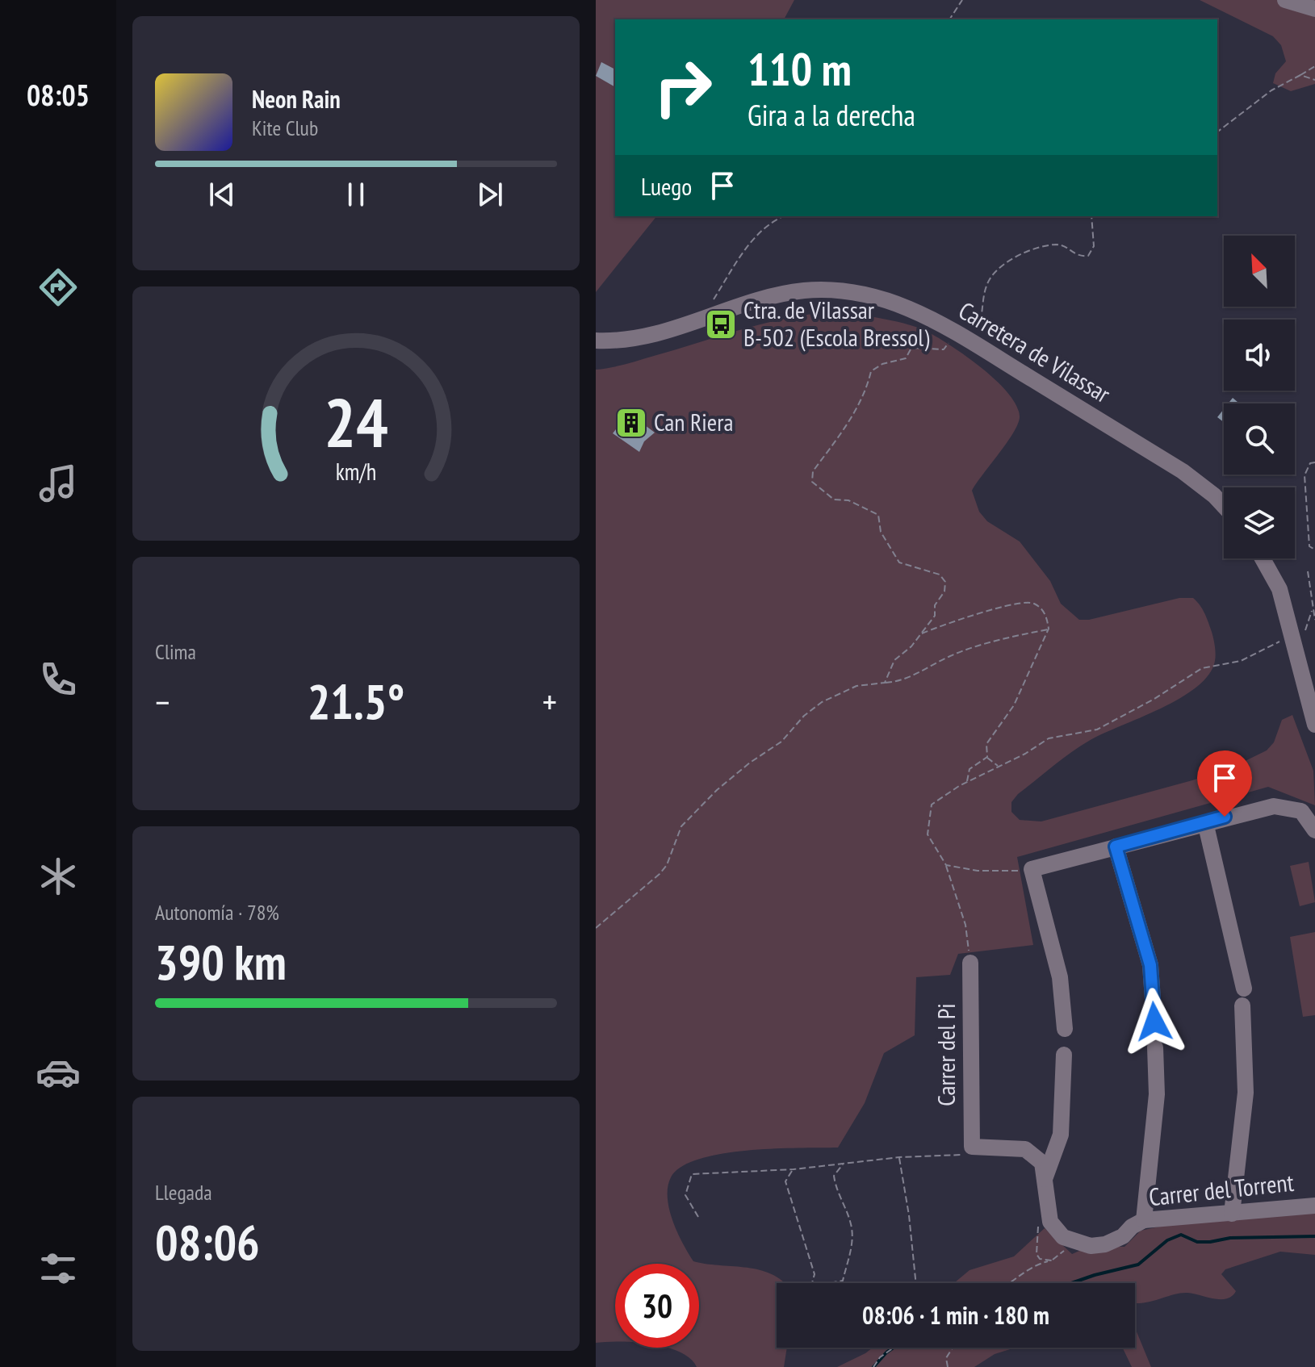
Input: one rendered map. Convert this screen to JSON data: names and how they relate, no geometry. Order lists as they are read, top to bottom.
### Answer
{
  "streets": {
    "street": ["Carretera de Vilassar", "Carrer del Pi", "Carrer del Torrent"]
  },
  "places": {
    "bus stop": ["Ctra. de Vilassar B-502 (Escola Bressol)"],
    "building": ["Can Riera"]
  },
  "north": "top left",
  "page": {
    "tabs": "08:05",
    "turn": ["110 m", "Gira a la derecha"],
    "song": ["Neon Rain", "Kite Club"],
    "then": "Luego",
    "tile": [
      "Clima",
      ["Autonomía · 78%", "390 km"],
      ["Llegada", "08:06"]
    ],
    "heat": ["−", "21.5°", "+"],
    "limit": "30",
    "trip": "08:06 · 1 min · 180 m",
    "gauge": ["24", "km/h"]
  }
}
